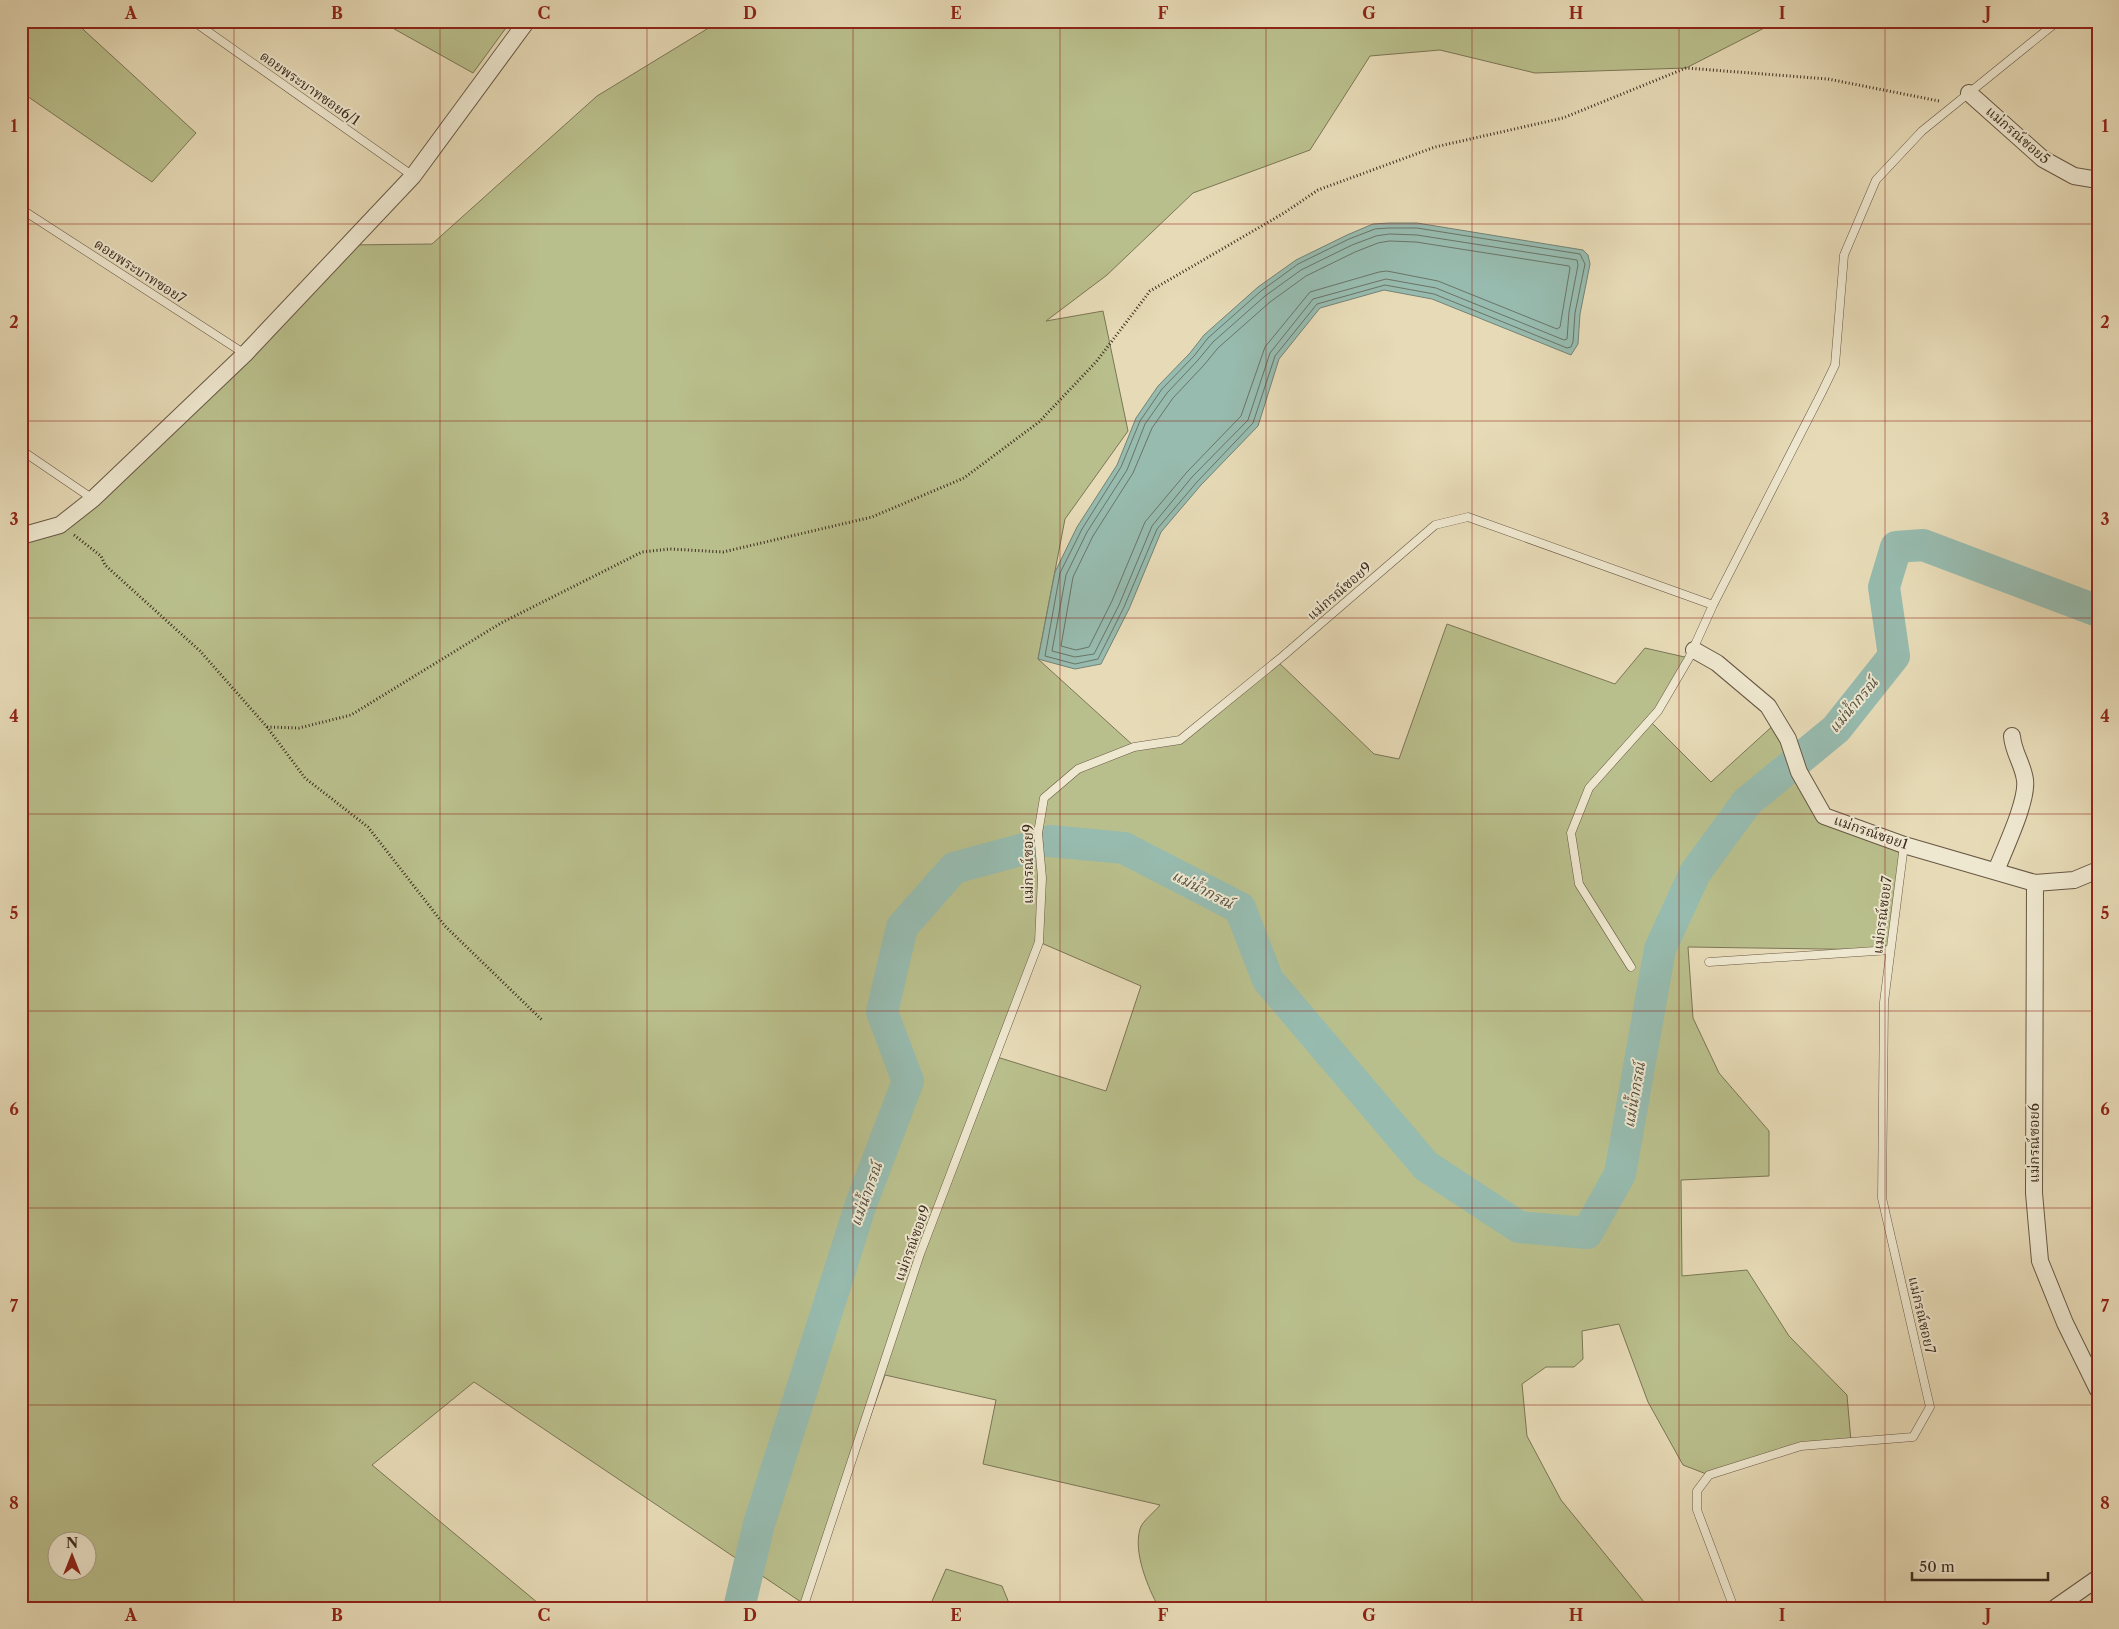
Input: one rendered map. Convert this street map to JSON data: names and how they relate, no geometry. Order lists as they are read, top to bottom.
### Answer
{
  "streets": {
    "street": ["แม่กรณ์ซอย5", "แม่กรณ์ซอย1", "แม่กรณ์ซอย6"],
    "lane": [
      "ดอยพระบาทซอย6/1",
      "ดอยพระบาทซอย7",
      "แม่กรณ์ซอย9",
      "แม่กรณ์ซอย7"
    ]
  },
  "crossings": [
    ["แม่กรณ์ซอย1", "แม่กรณ์ซอย7"],
    ["แม่กรณ์ซอย1", "แม่กรณ์ซอย6"]
  ],
  "water": ["แม่น้ำกรณ์"],
  "scale_bar": "50 m",
  "north": "top",
  "grid": {
    "columns": [
      "A",
      "B",
      "C",
      "D",
      "E",
      "F",
      "G",
      "H",
      "I",
      "J"
    ],
    "rows": [
      "1",
      "2",
      "3",
      "4",
      "5",
      "6",
      "7",
      "8"
    ]
  }
}
